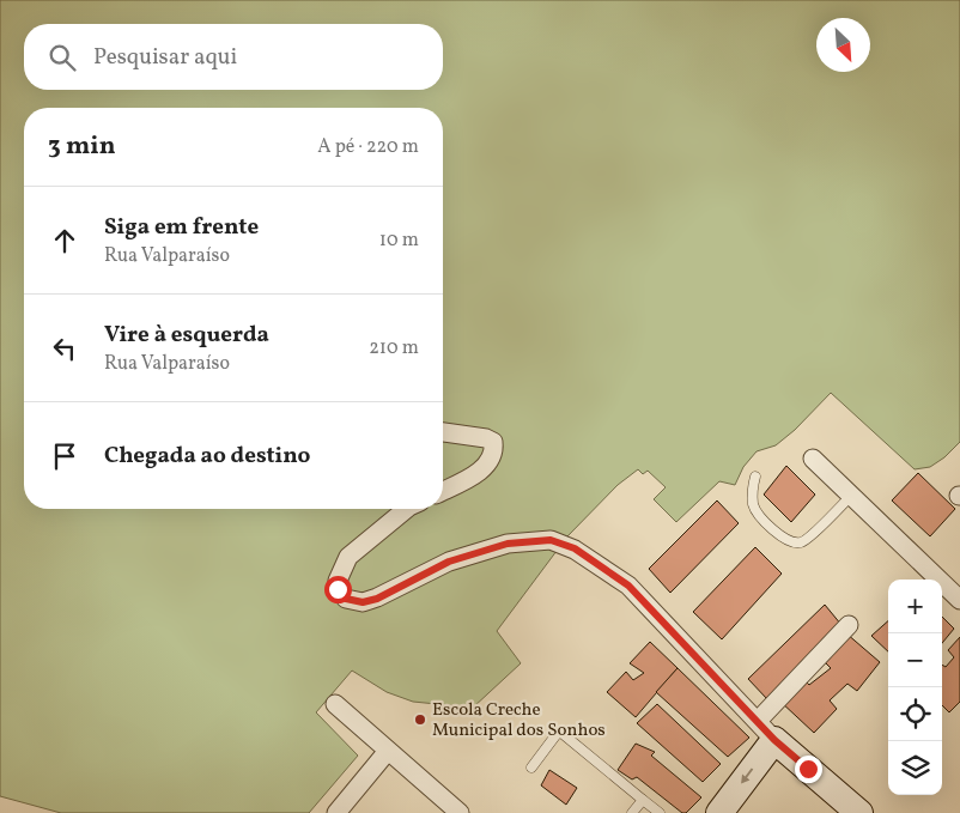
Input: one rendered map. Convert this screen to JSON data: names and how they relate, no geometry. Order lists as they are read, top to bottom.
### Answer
{
  "places": ["Escola Creche Municipal dos Sonhos"],
  "north": "bottom right",
  "page": {
    "search": "Pesquisar aqui",
    "heading": ["3 min", "A pé · 220 m"],
    "list": [
      ["Siga em frente", "Rua Valparaíso", "10 m"],
      ["Vire à esquerda", "Rua Valparaíso", "210 m"],
      "Chegada ao destino"
    ],
    "map_buttons": ["+", "−"]
  }
}
